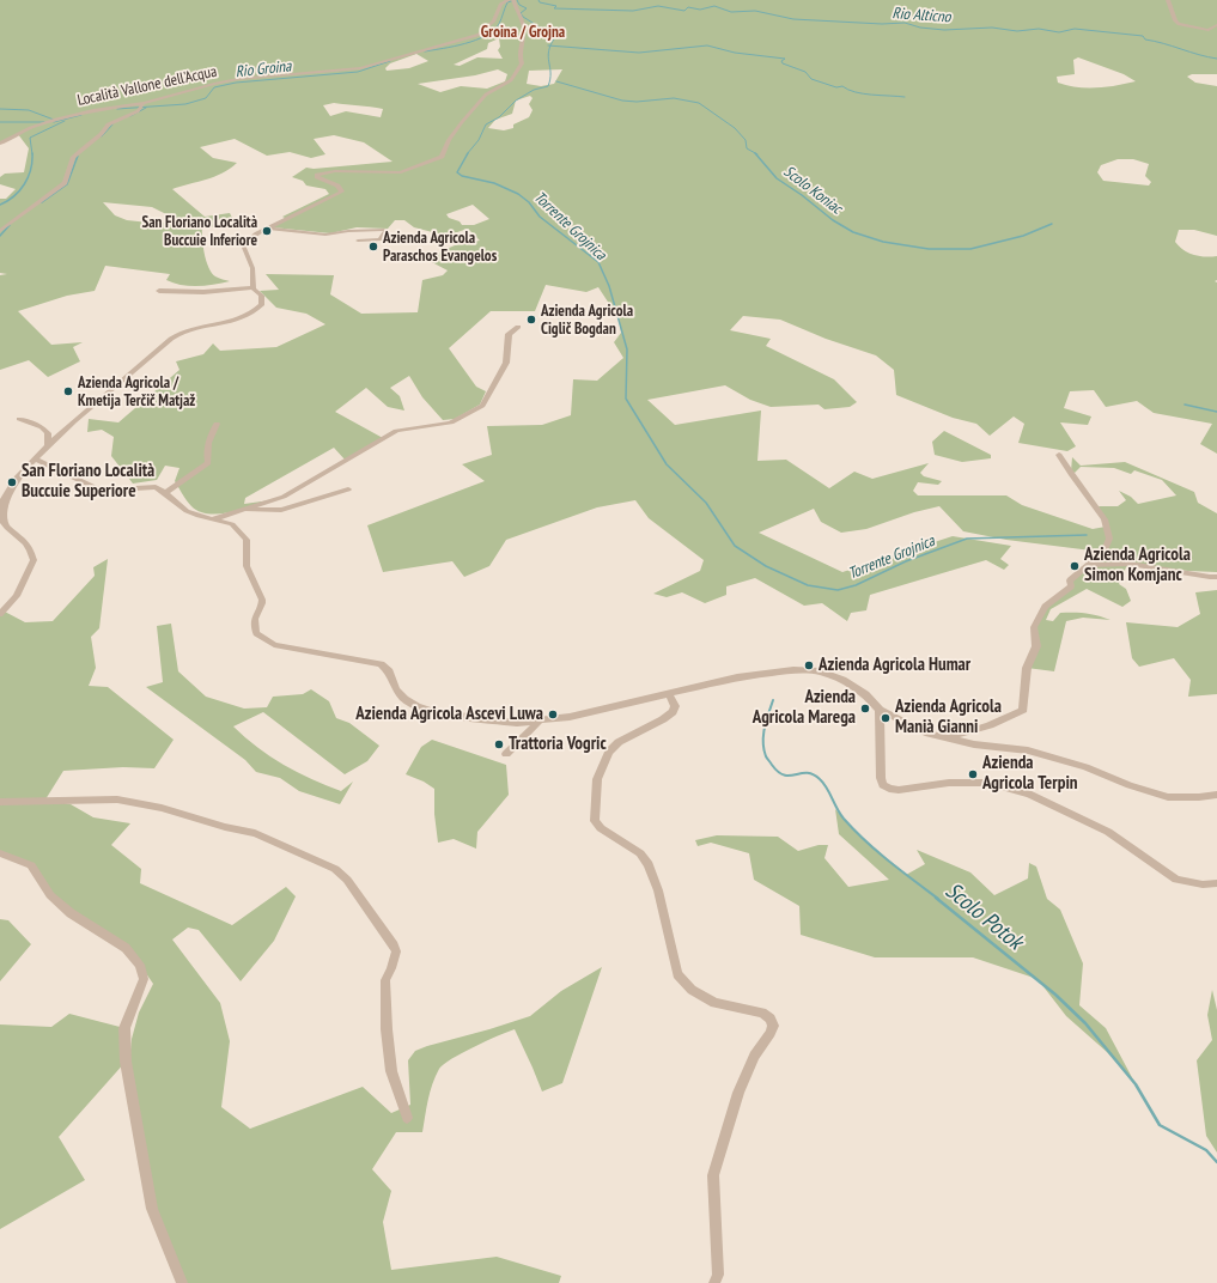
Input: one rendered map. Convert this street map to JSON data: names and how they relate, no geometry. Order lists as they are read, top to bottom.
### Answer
{
  "streets": {
    "street": ["Località Vallone dell'Acqua"]
  },
  "districts": ["Groina / Grojna"],
  "water": [
    "Rio Alticno",
    "Rio Groina",
    "Scolo Koniac",
    "Torrente Grojnica",
    "Scolo Potok"
  ],
  "places": [
    "San Floriano Località Buccuie Inferiore",
    "Azienda Agricola Paraschos Evangelos",
    "Azienda Agricola Ciglič Bogdan",
    "Azienda Agricola / Kmetija Terčič Matjaž",
    "San Floriano Località Buccuie Superiore",
    "Azienda Agricola Simon Komjanc",
    "Azienda Agricola Humar",
    "Azienda Agricola Marega",
    "Azienda Agricola Ascevi Luwa",
    "Azienda Agricola Manià Gianni",
    "Trattoria Vogric",
    "Azienda Agricola Terpin"
  ]
}
